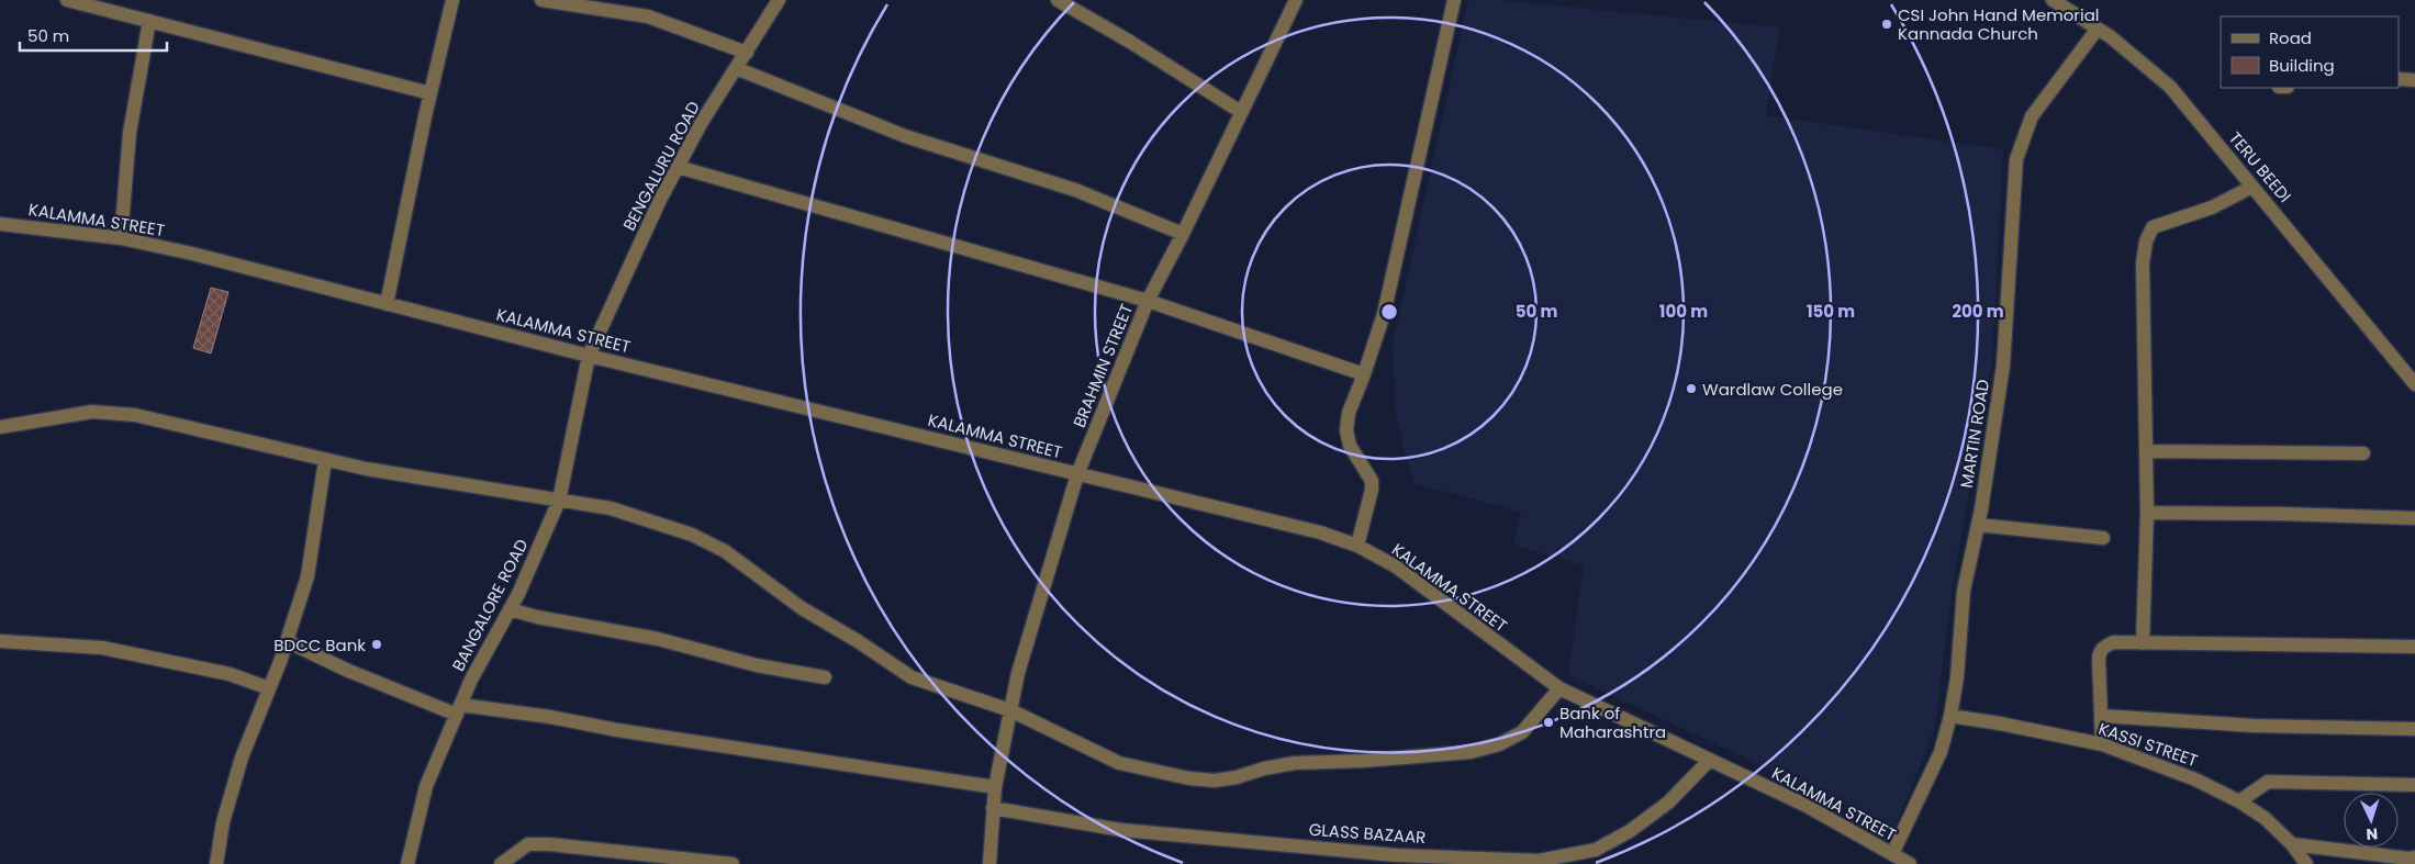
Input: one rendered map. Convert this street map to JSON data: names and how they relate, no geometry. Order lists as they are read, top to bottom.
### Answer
{
  "streets": {
    "street": [
      "BENGALURU ROAD",
      "TERU BEEDI",
      "KALAMMA STREET",
      "BRAHMIN STREET",
      "MARTIN ROAD",
      "BANGALORE ROAD",
      "KASSI STREET",
      "GLASS BAZAAR"
    ]
  },
  "crossings": [
    ["BENGALURU ROAD", "KALAMMA STREET"],
    ["BENGALURU ROAD", "BANGALORE ROAD"],
    ["TERU BEEDI", "MARTIN ROAD"],
    ["KALAMMA STREET", "BRAHMIN STREET"],
    ["KALAMMA STREET", "MARTIN ROAD"],
    ["KALAMMA STREET", "BANGALORE ROAD"],
    ["KALAMMA STREET", "GLASS BAZAAR"],
    ["BRAHMIN STREET", "GLASS BAZAAR"],
    ["MARTIN ROAD", "KASSI STREET"]
  ],
  "places": [
    "CSI John Hand Memorial Kannada Church",
    "Wardlaw College",
    "BDCC Bank",
    "Bank of Maharashtra"
  ],
  "legend": ["Road", "Building"],
  "scale_bar": "50 m",
  "north": "bottom",
  "rings": [
    "50 m",
    "100 m",
    "150 m",
    "200 m"
  ]
}
